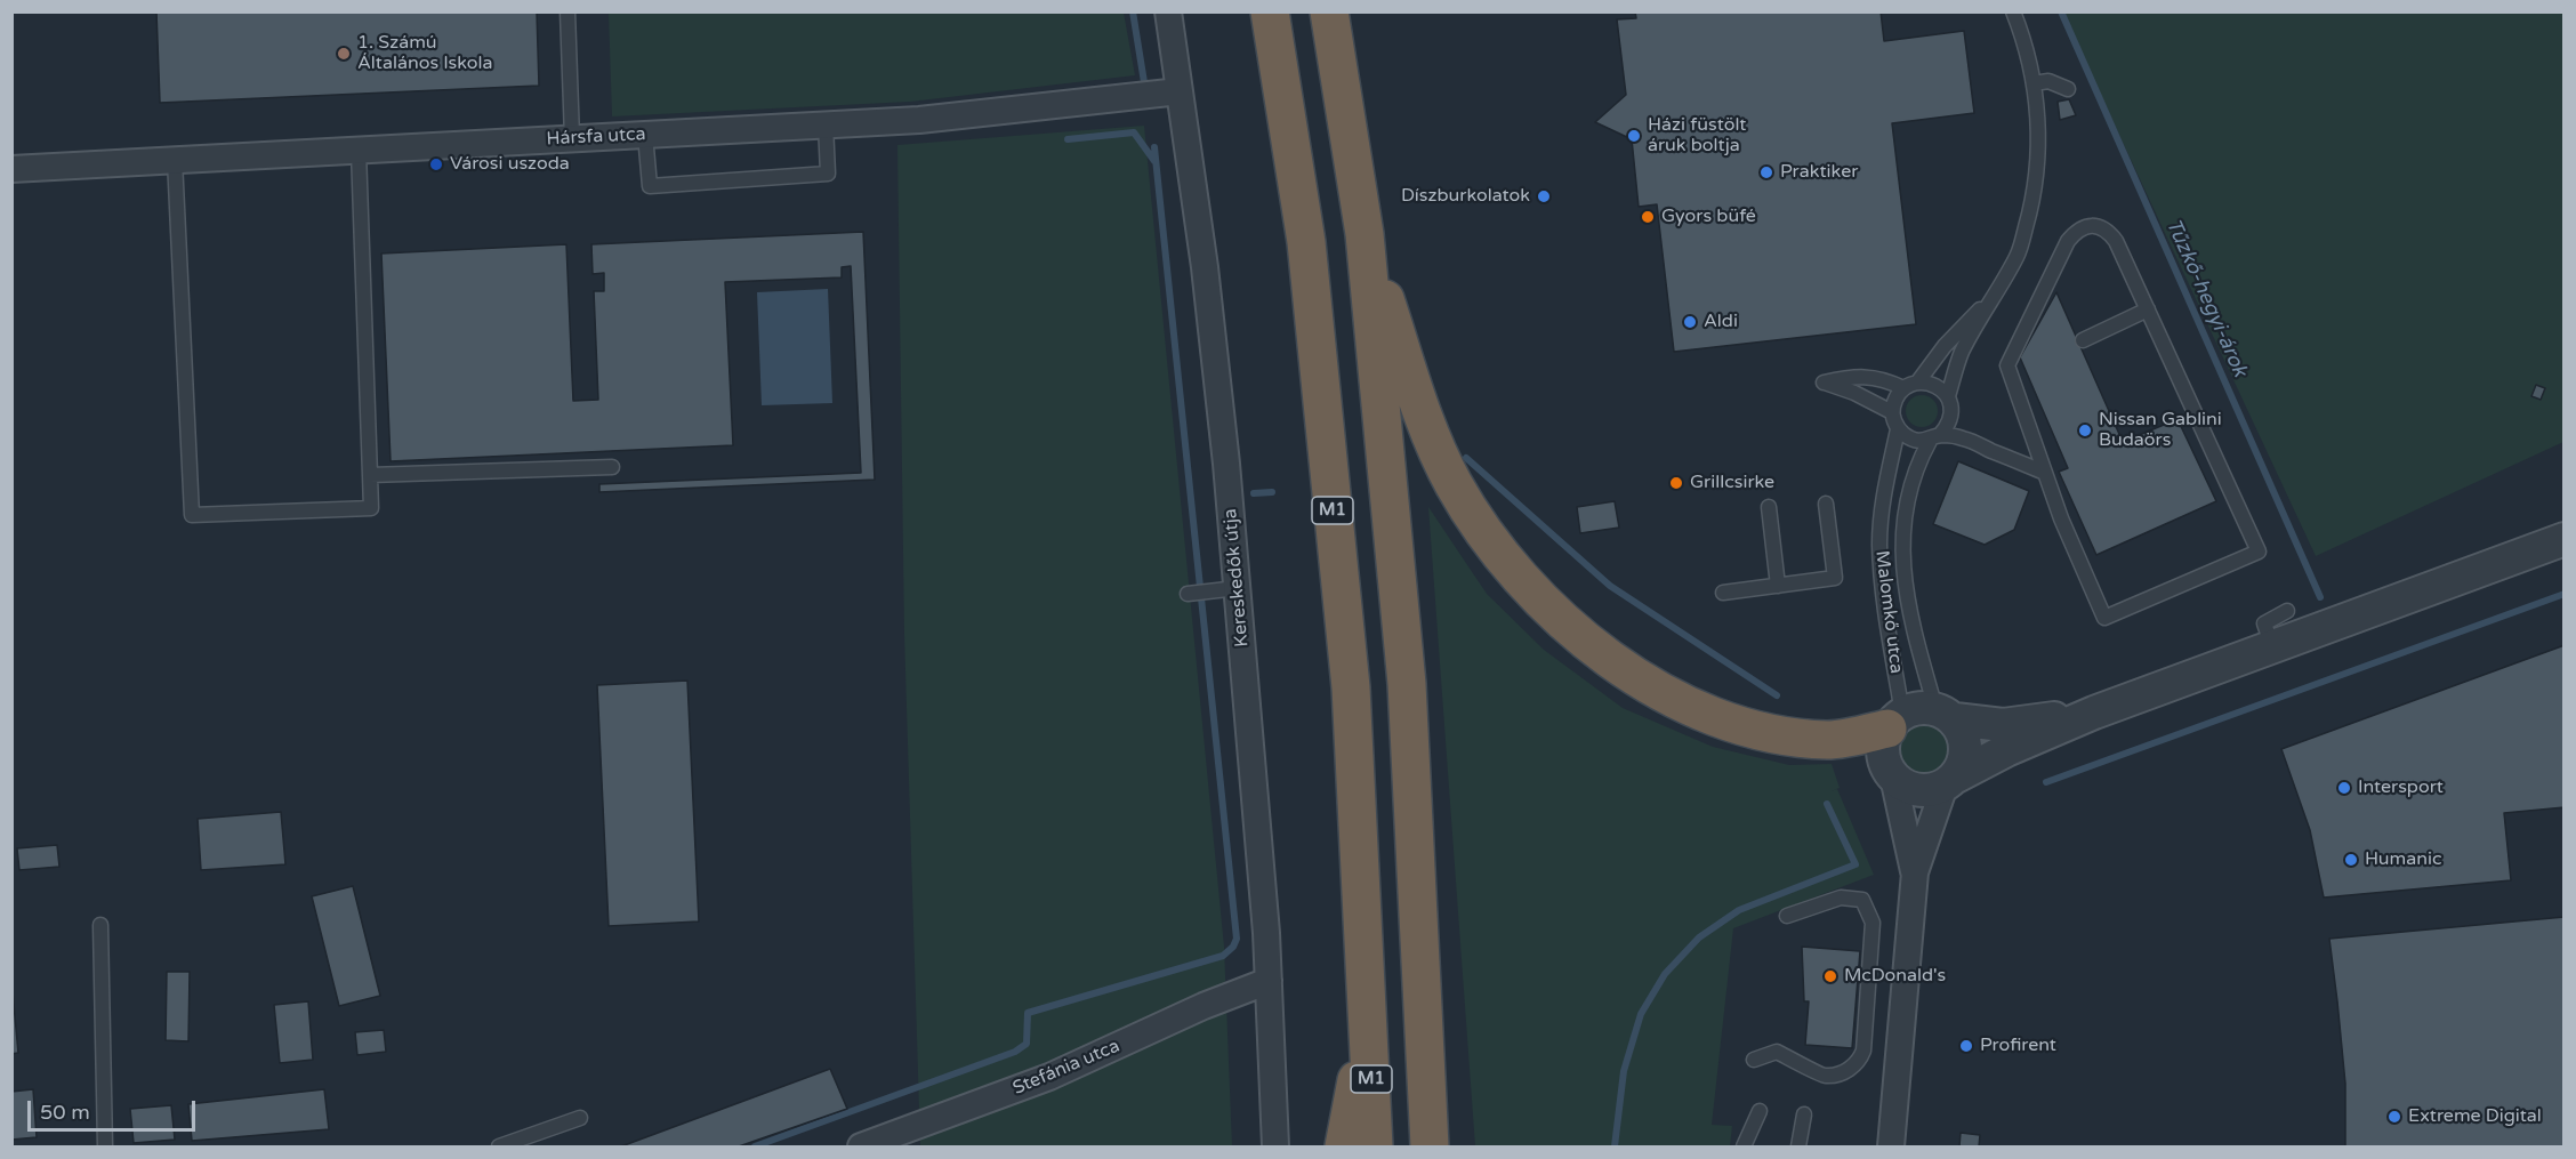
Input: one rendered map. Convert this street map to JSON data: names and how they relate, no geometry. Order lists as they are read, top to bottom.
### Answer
{
  "streets": {
    "highway": ["M1"],
    "street": ["Hársfa utca", "Kereskedők útja", "Stefánia utca"],
    "lane": ["Malomkő utca"]
  },
  "crossings": [
    ["Hársfa utca", "Kereskedők útja"],
    ["Kereskedők útja", "Stefánia utca"]
  ],
  "water": ["Tűzkő-hegyi-árok"],
  "places": [
    "1. Számú Általános Iskola",
    "Házi füstölt áruk boltja",
    "Városi uszoda",
    "Praktiker",
    "Díszburkolatok",
    "Gyors büfé",
    "Aldi",
    "Nissan Gablini Budaörs",
    "Grillcsirke",
    "Intersport",
    "Humanic",
    "McDonald's",
    "Profirent",
    "Extreme Digital"
  ],
  "scale_bar": "50 m"
}
